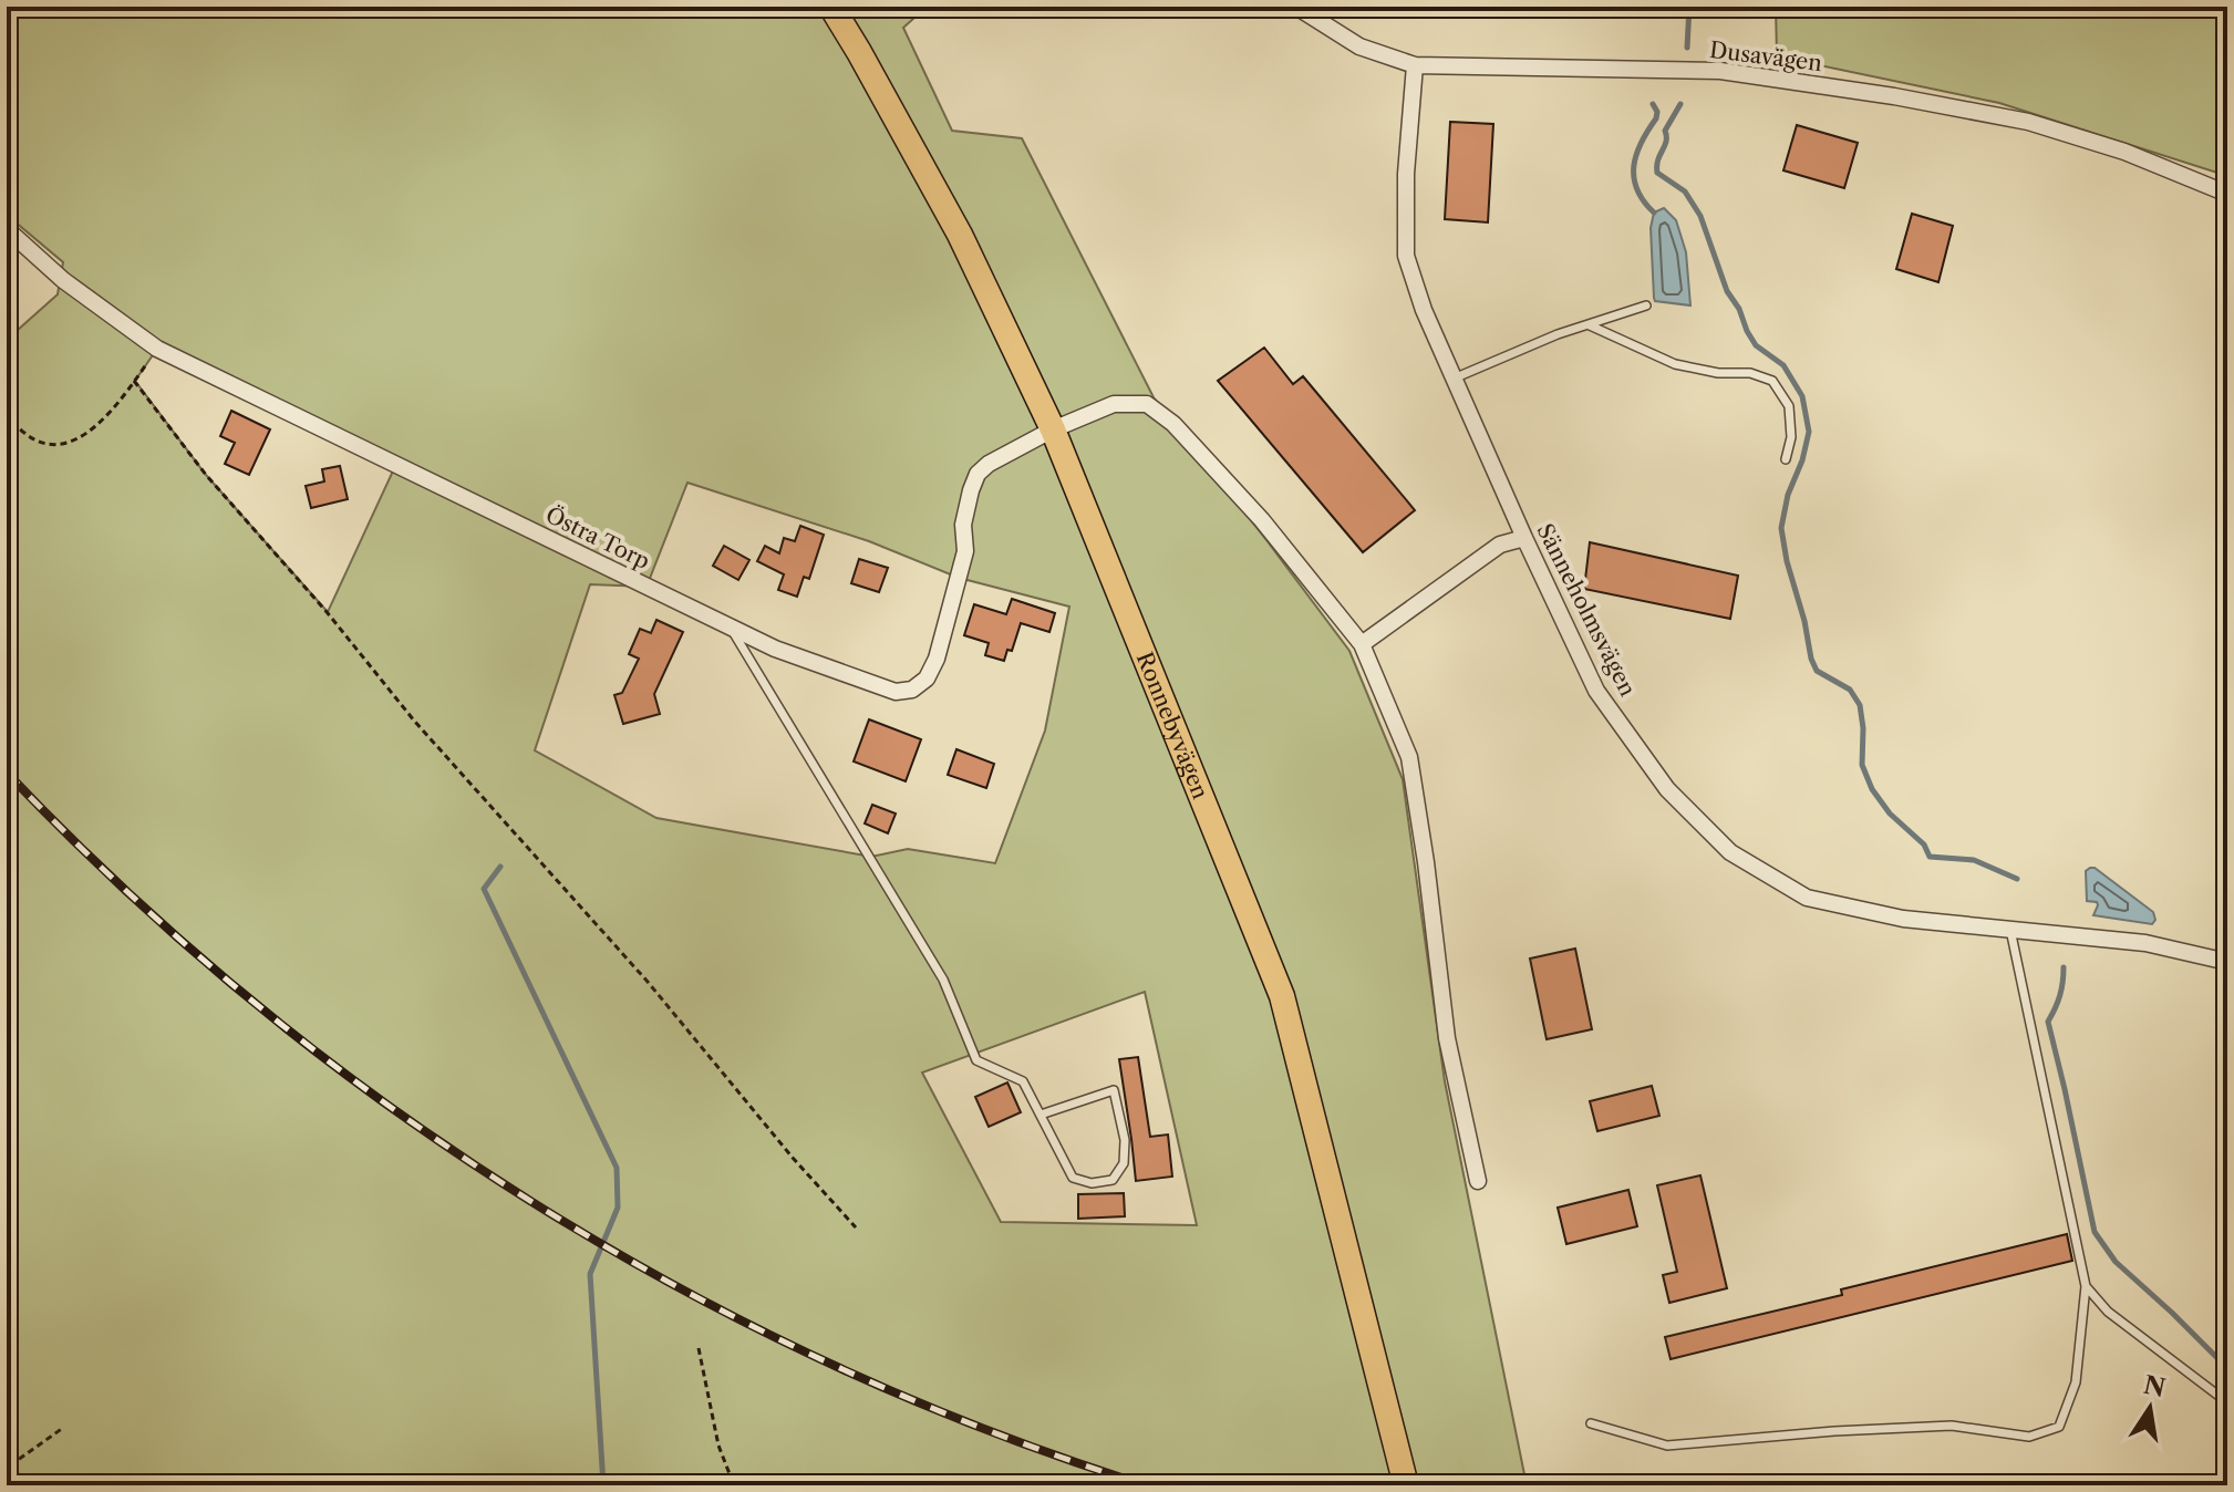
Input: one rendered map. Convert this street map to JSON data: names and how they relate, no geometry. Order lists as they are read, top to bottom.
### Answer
{
  "streets": {
    "main road": ["Ronnebyvägen"],
    "street": ["Dusavägen", "Östra Torp", "Sänneholmsvägen"]
  },
  "crossings": [
    ["Dusavägen", "Sänneholmsvägen"],
    ["Östra Torp", "Ronnebyvägen"]
  ],
  "north": "top"
}
